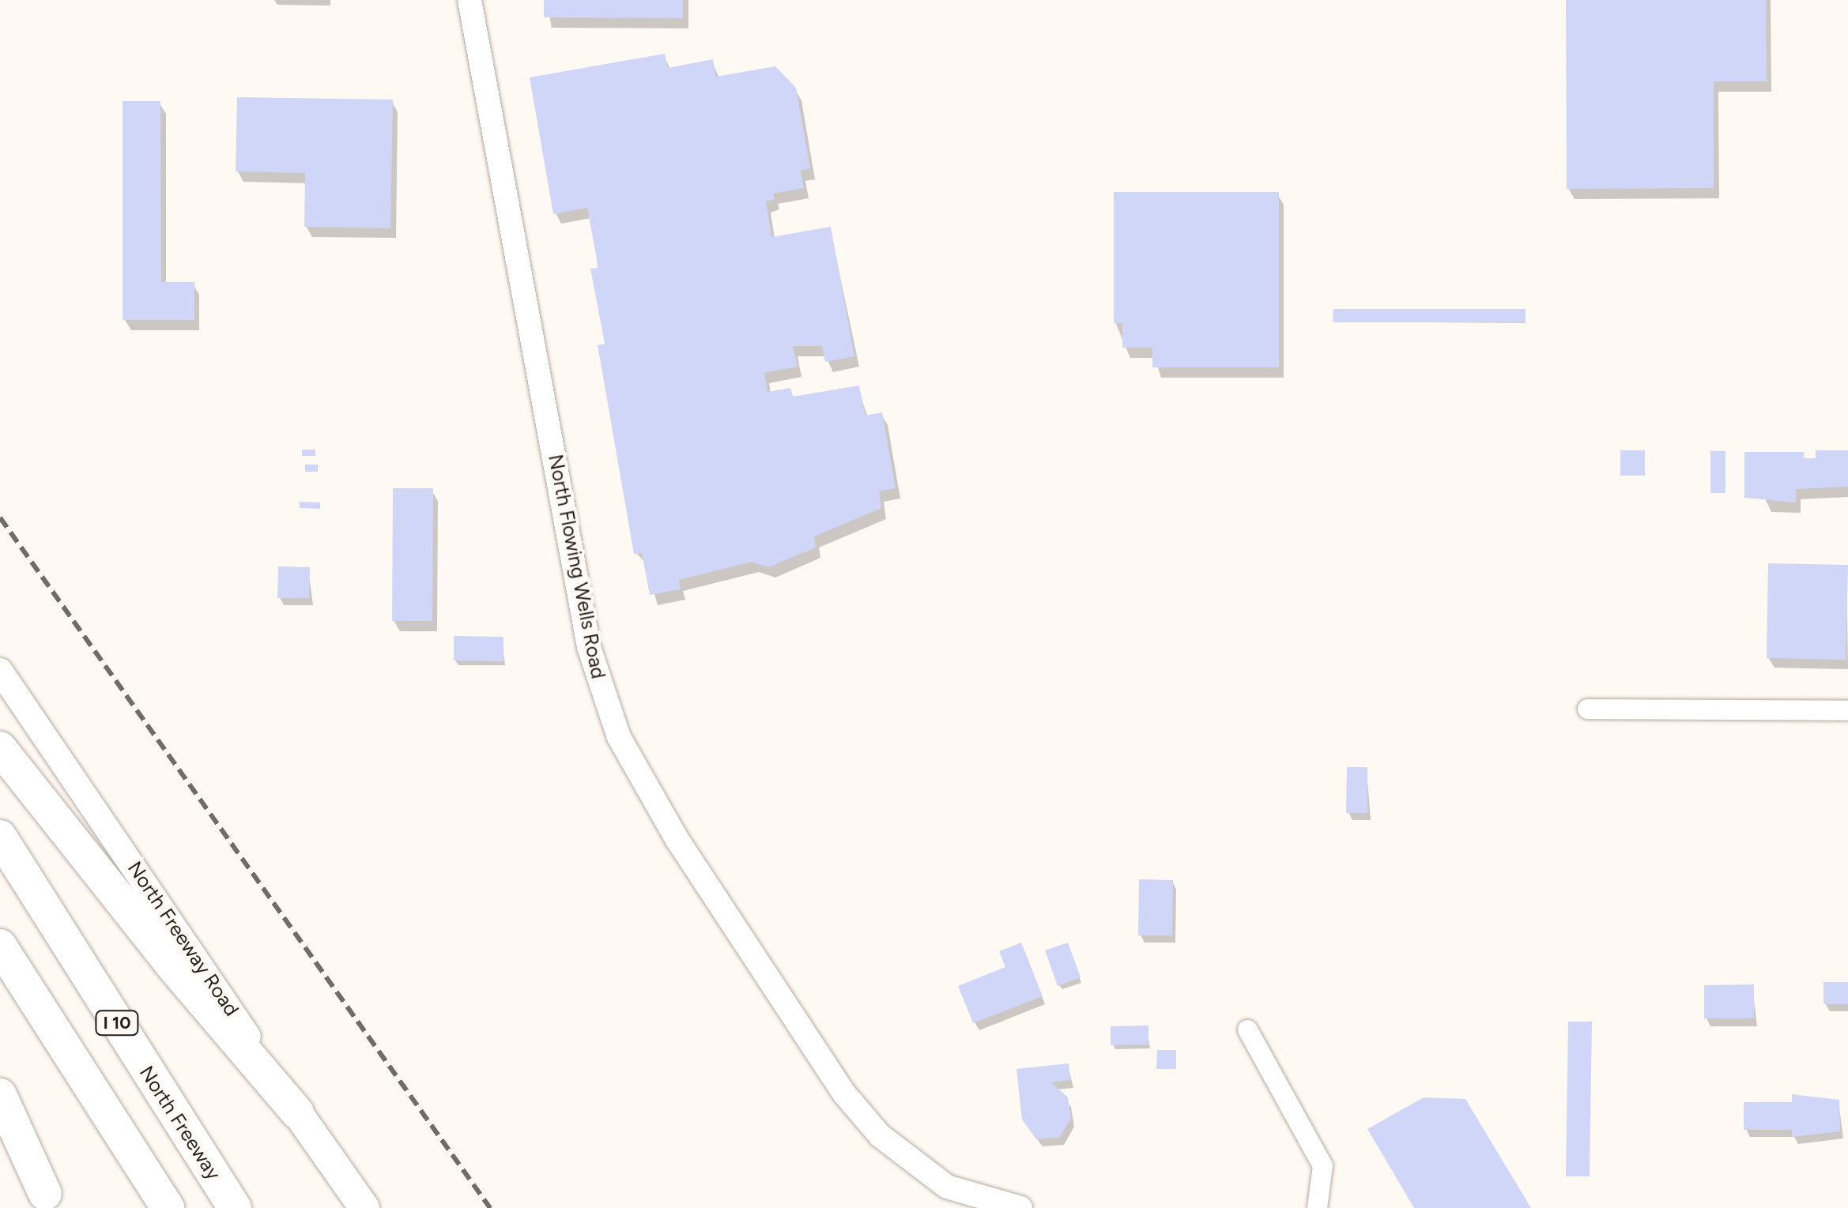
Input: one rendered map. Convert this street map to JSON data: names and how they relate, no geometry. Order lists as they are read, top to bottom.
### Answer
{
  "streets": {
    "highway": ["I 10", "North Freeway"],
    "main road": ["North Freeway Road"],
    "street": ["North Flowing Wells Road"]
  }
}
